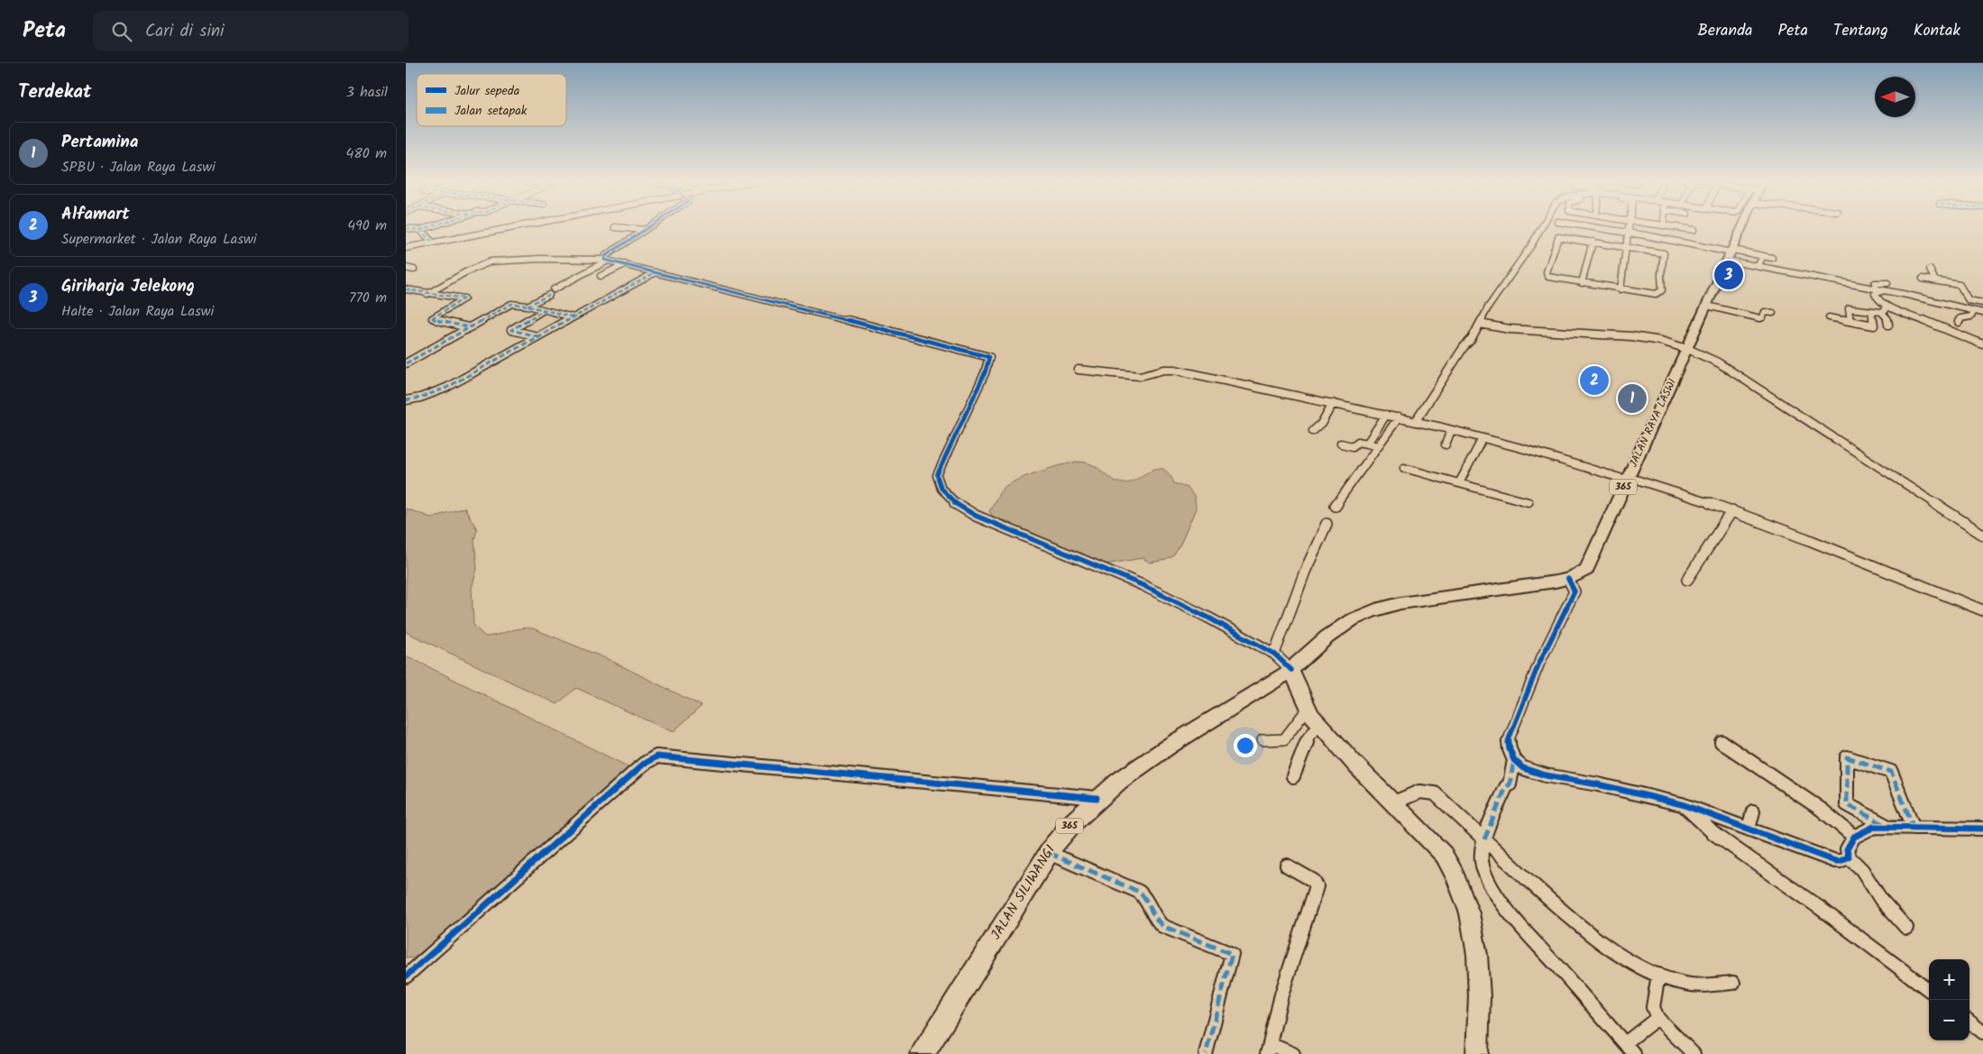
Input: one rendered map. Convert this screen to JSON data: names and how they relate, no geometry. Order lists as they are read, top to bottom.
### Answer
{
  "streets": {
    "main road": ["JALAN RAYA LASWI", "365", "JALAN SILIWANGI"]
  },
  "crossings": [
    ["JALAN RAYA LASWI", "JALAN SILIWANGI"]
  ],
  "legend": ["Jalur sepeda", "Jalan setapak"],
  "north": "left",
  "page": {
    "header": "Peta",
    "search": "Cari di sini",
    "nav": [
      "Beranda",
      "Peta",
      "Tentang",
      "Kontak"
    ],
    "heading": ["Terdekat", "3 hasil"],
    "list": [
      {
        "mark": "1",
        "name": "Pertamina",
        "note": "SPBU · Jalan Raya Laswi",
        "value": "480 m"
      },
      {
        "mark": "2",
        "name": "Alfamart",
        "note": "Supermarket · Jalan Raya Laswi",
        "value": "490 m"
      },
      {
        "mark": "3",
        "name": "Giriharja Jelekong",
        "note": "Halte · Jalan Raya Laswi",
        "value": "770 m"
      }
    ],
    "pins": ["3", "2", "1"],
    "map_buttons": ["+", "−"]
  }
}
